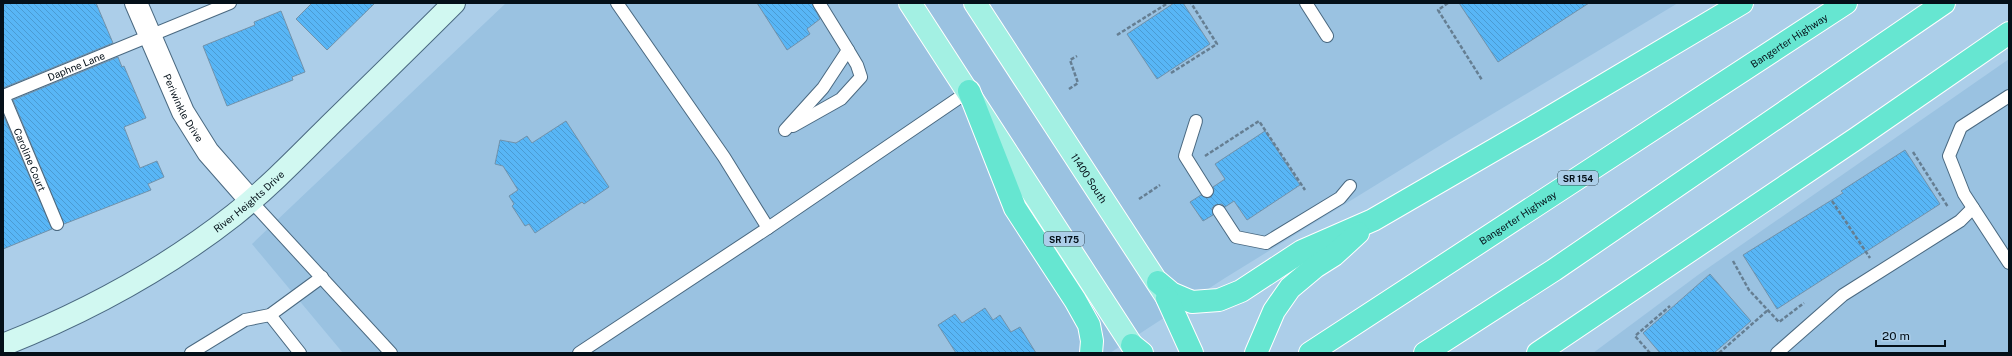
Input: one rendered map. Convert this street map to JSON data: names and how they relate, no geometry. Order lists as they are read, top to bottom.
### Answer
{
  "streets": {
    "highway": ["Bangerter Highway", "SR 154"],
    "main road": ["11400 South", "SR 175"],
    "street": ["Periwinkle Drive", "River Heights Drive"],
    "lane": ["Daphne Lane", "Caroline Court"]
  },
  "crossings": [
    ["Daphne Lane", "Periwinkle Drive"],
    ["Daphne Lane", "Caroline Court"],
    ["Periwinkle Drive", "River Heights Drive"]
  ],
  "scale_bar": "20 m"
}
